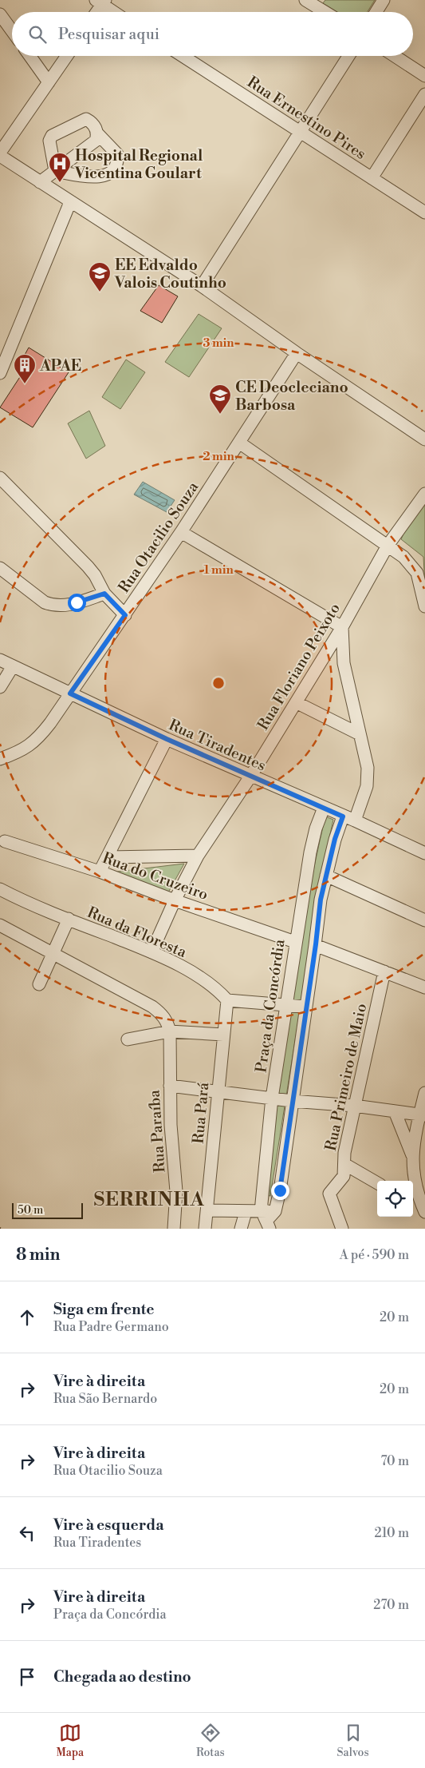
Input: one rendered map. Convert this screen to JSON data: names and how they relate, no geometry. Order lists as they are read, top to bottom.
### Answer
{
  "streets": {
    "street": [
      "Rua Ernestino Pires",
      "Rua Otacilio Souza",
      "Rua Floriano Peixoto",
      "Rua Tiradentes",
      "Rua do Cruzeiro",
      "Rua da Floresta",
      "Praça da Concórdia",
      "Rua Primeiro de Maio",
      "Rua Pará",
      "Rua Paraíba"
    ]
  },
  "crossings": [
    ["Rua Otacilio Souza", "Rua Tiradentes"],
    ["Rua Floriano Peixoto", "Rua Tiradentes"],
    ["Rua Floriano Peixoto", "Rua do Cruzeiro"],
    ["Rua Floriano Peixoto", "Rua da Floresta"],
    ["Rua Tiradentes", "Praça da Concórdia"],
    ["Rua do Cruzeiro", "Praça da Concórdia"],
    ["Rua da Floresta", "Rua Pará"]
  ],
  "districts": ["SERRINHA"],
  "places": {
    "hospital": ["Hospital Regional Vicentina Goulart"],
    "school or university": ["EE Edvaldo Valois Coutinho", "CE Deocleciano Barbosa"],
    "building": ["APAE"]
  },
  "scale_bar": "50 m",
  "page": {
    "search": "Pesquisar aqui",
    "scale": "50 m",
    "heading": ["8 min", "A pé · 590 m"],
    "list": [
      ["Siga em frente", "Rua Padre Germano", "20 m"],
      ["Vire à direita", "Rua São Bernardo", "20 m"],
      ["Vire à direita", "Rua Otacilio Souza", "70 m"],
      ["Vire à esquerda", "Rua Tiradentes", "210 m"],
      ["Vire à direita", "Praça da Concórdia", "270 m"],
      "Chegada ao destino"
    ],
    "nav": ["Mapa", "Rotas", "Salvos"]
  },
  "rings": ["3 min", "2 min", "1 min"]
}
